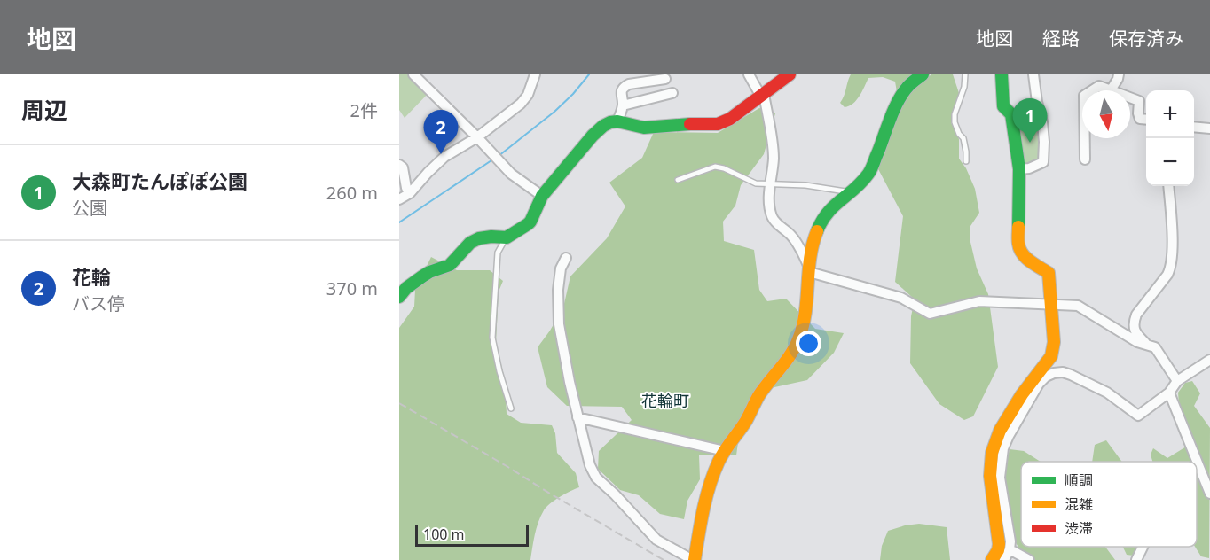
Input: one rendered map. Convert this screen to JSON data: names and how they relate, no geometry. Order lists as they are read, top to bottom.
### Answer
{
  "districts": ["花輪町"],
  "legend": ["順調", "混雑", "渋滞"],
  "scale_bar": "100 m",
  "north": "bottom",
  "page": {
    "header": "地図",
    "nav": ["地図", "経路", "保存済み"],
    "heading": ["周辺", "2件"],
    "map_buttons": ["+", "−"],
    "pins": ["1", "2"],
    "list": [
      {
        "mark": "1",
        "name": "大森町たんぽぽ公園",
        "note": "公園",
        "value": "260 m"
      },
      {
        "mark": "2",
        "name": "花輪",
        "note": "バス停",
        "value": "370 m"
      }
    ],
    "scale": "100 m"
  }
}
